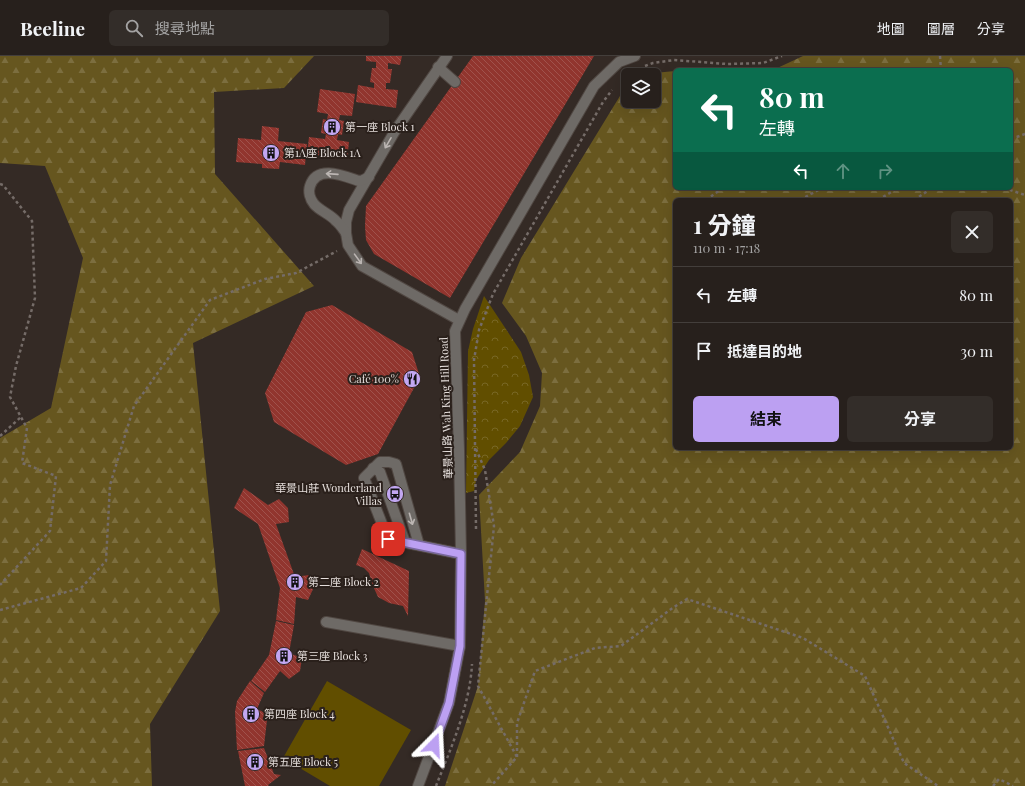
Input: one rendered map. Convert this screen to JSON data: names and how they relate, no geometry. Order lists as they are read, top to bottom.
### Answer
{
  "streets": {
    "street": ["華景山路 Wah King Hill Road"]
  },
  "places": {
    "building": [
      "第一座 Block 1",
      "第1A座 Block 1A",
      "第二座 Block 2",
      "第三座 Block 3",
      "第四座 Block 4",
      "第五座 Block 5"
    ],
    "restaurant": ["Café 100%"],
    "bus stop": ["華景山莊 Wonderland Villas"]
  },
  "page": {
    "header": "Beeline",
    "search": "搜尋地點",
    "nav": ["地圖", "圖層", "分享"],
    "turn": ["80 m", "左轉"],
    "heading": ["1 分鐘", "110 m · 17:18"],
    "list": [
      {
        "name": "左轉",
        "value": "80 m"
      },
      {
        "name": "抵達目的地",
        "value": "30 m"
      }
    ],
    "buttons": ["結束", "分享"]
  }
}
